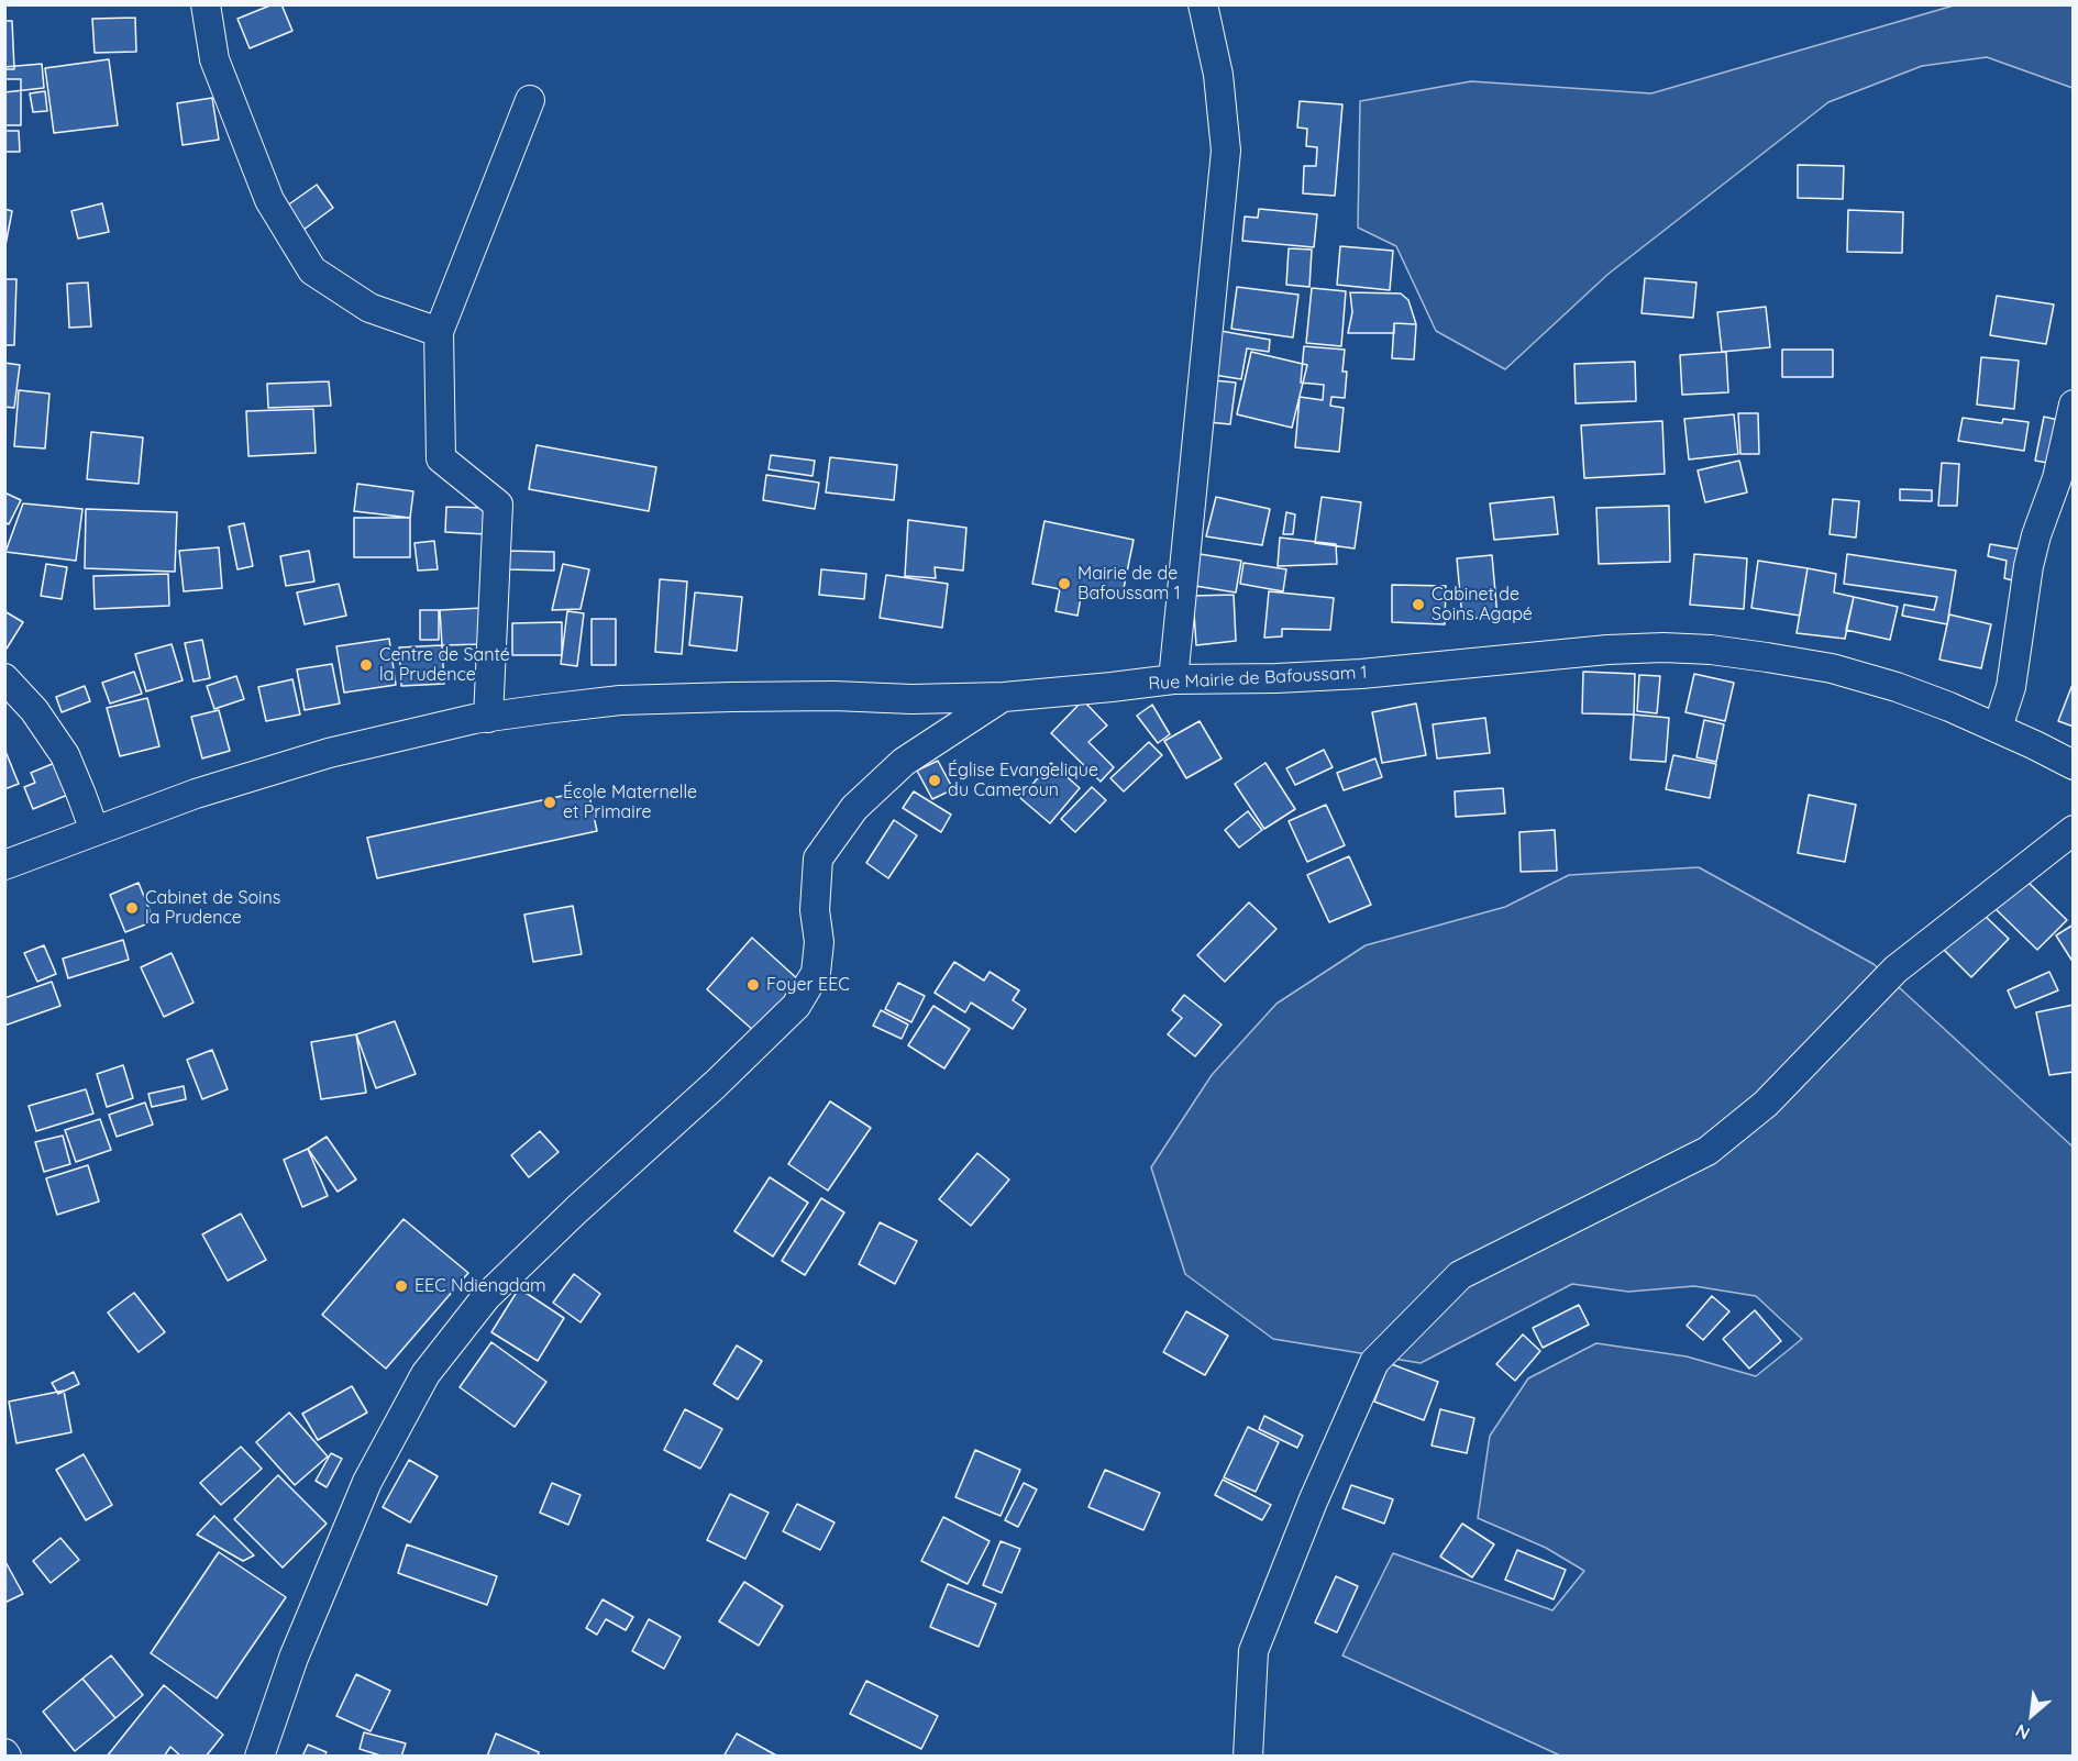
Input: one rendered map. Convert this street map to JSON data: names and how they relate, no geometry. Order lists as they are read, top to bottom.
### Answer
{
  "streets": {
    "street": ["Rue Mairie de Bafoussam 1"]
  },
  "places": [
    "Mairie de de Bafoussam 1",
    "Cabinet de Soins Agapé",
    "Centre de Santé la Prudence",
    "Église Evangelique du Cameroun",
    "École Maternelle et Primaire",
    "Cabinet de Soins la Prudence",
    "Foyer EEC",
    "EEC Ndiengdam"
  ],
  "north": "bottom left"
}
